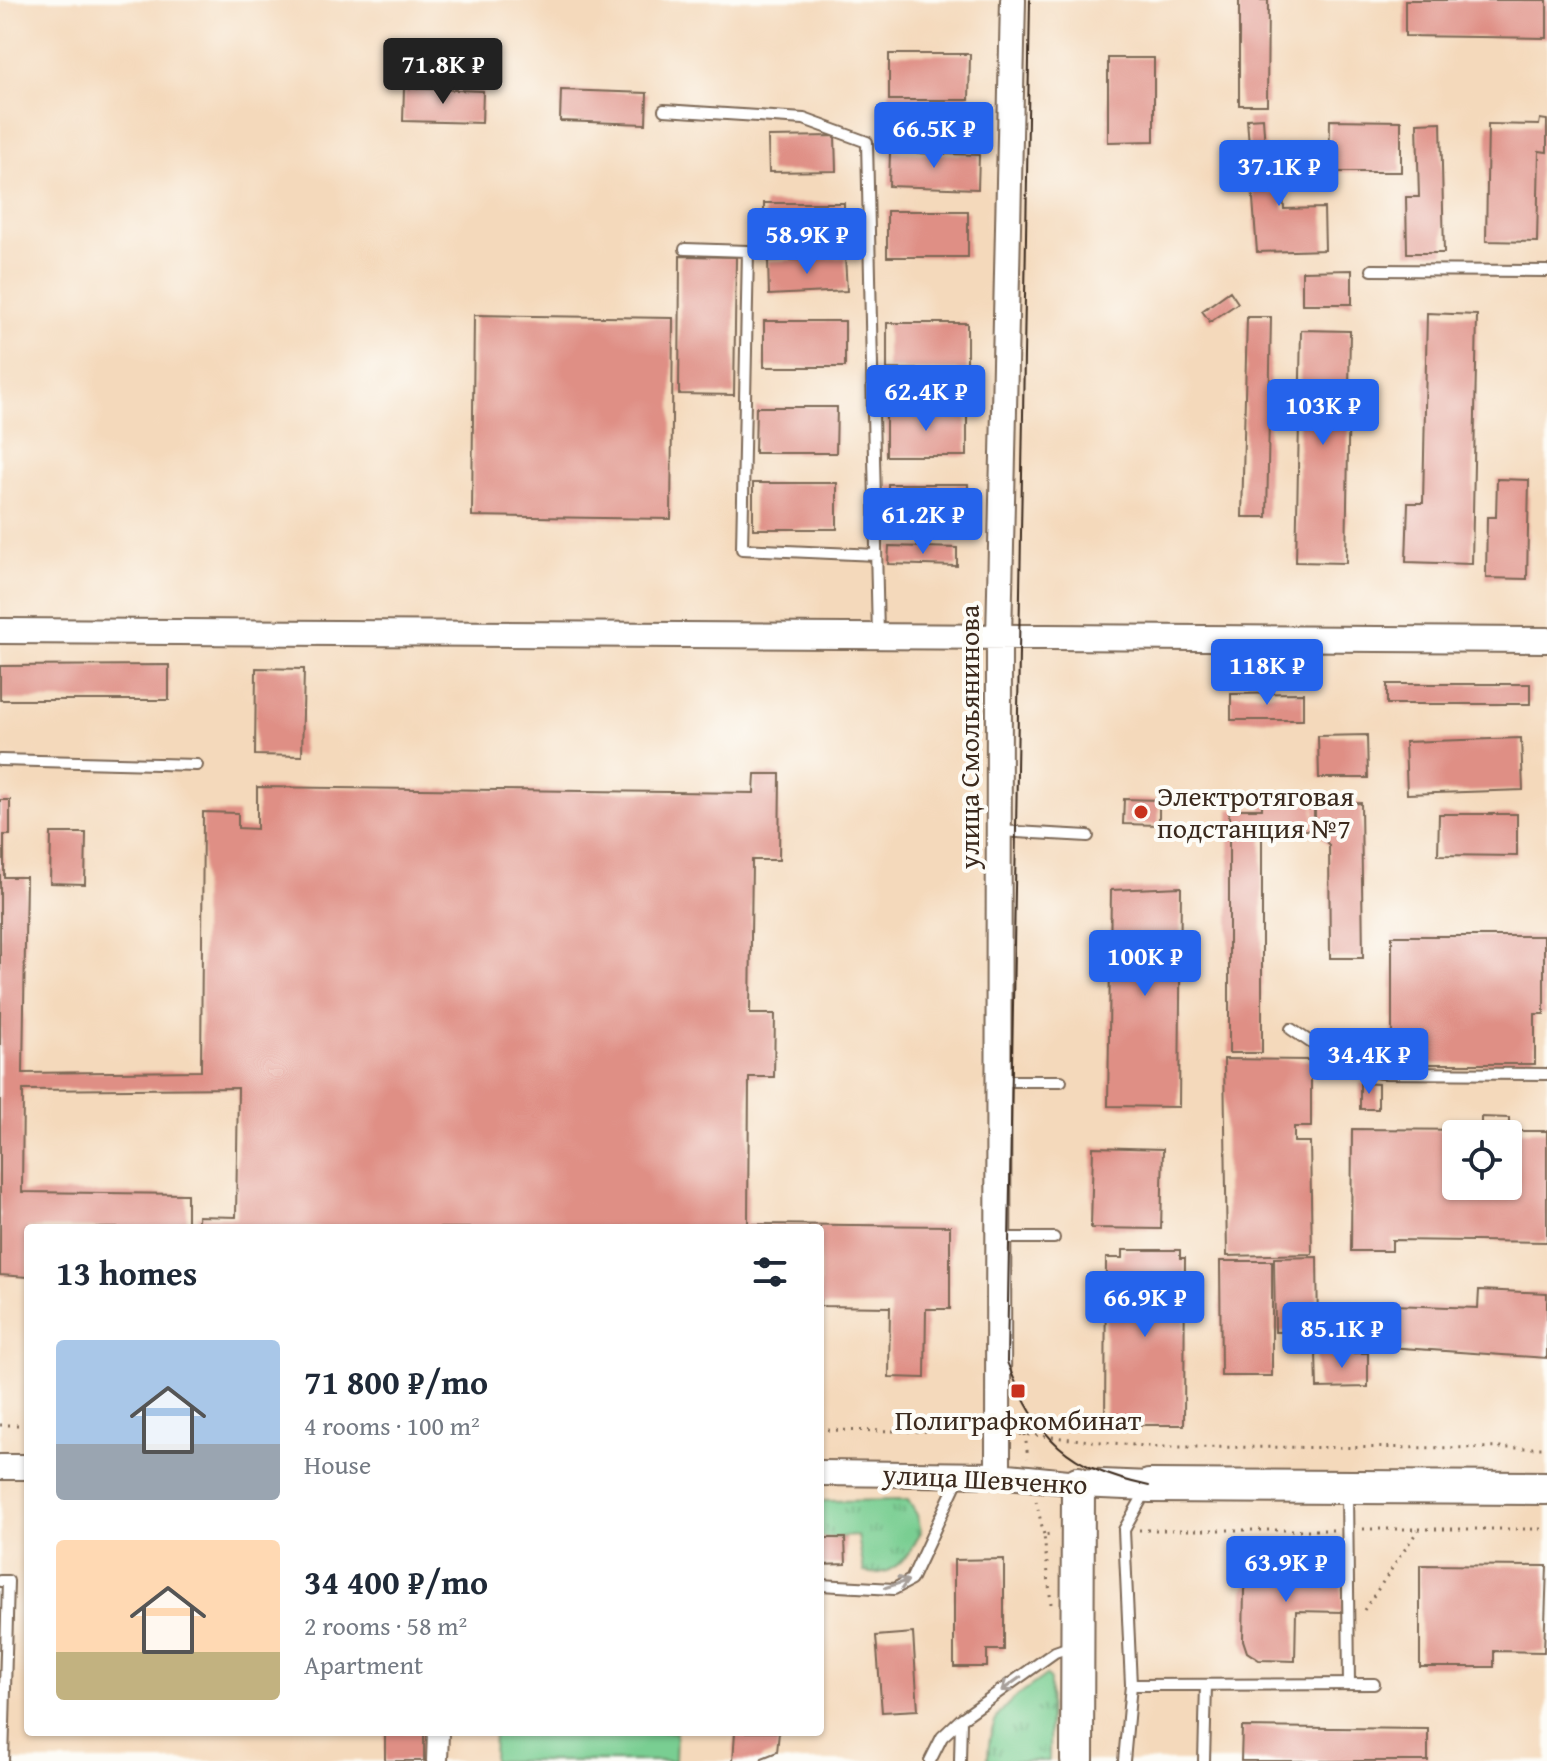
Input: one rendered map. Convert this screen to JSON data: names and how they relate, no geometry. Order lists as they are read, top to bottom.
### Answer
{
  "streets": {
    "main road": ["улица Шевченко"],
    "street": ["улица Смольянинова"]
  },
  "crossings": [
    ["улица Смольянинова", "улица Шевченко"]
  ],
  "places": {
    "other": ["Электротяговая подстанция №7"],
    "transit": ["Полиграфкомбинат"]
  },
  "page": {
    "price": [
      "71.8K ₽",
      "66.5K ₽",
      "37.1K ₽",
      "58.9K ₽",
      "62.4K ₽",
      "103K ₽",
      "61.2K ₽",
      "118K ₽",
      "100K ₽",
      "34.4K ₽",
      "66.9K ₽",
      "85.1K ₽",
      "63.9K ₽"
    ],
    "heading": "13 homes",
    "list": [
      {
        "name": "71 800 ₽/mo",
        "note": "4 rooms · 100 m² · House"
      },
      {
        "name": "34 400 ₽/mo",
        "note": "2 rooms · 58 m² · Apartment"
      }
    ]
  }
}
